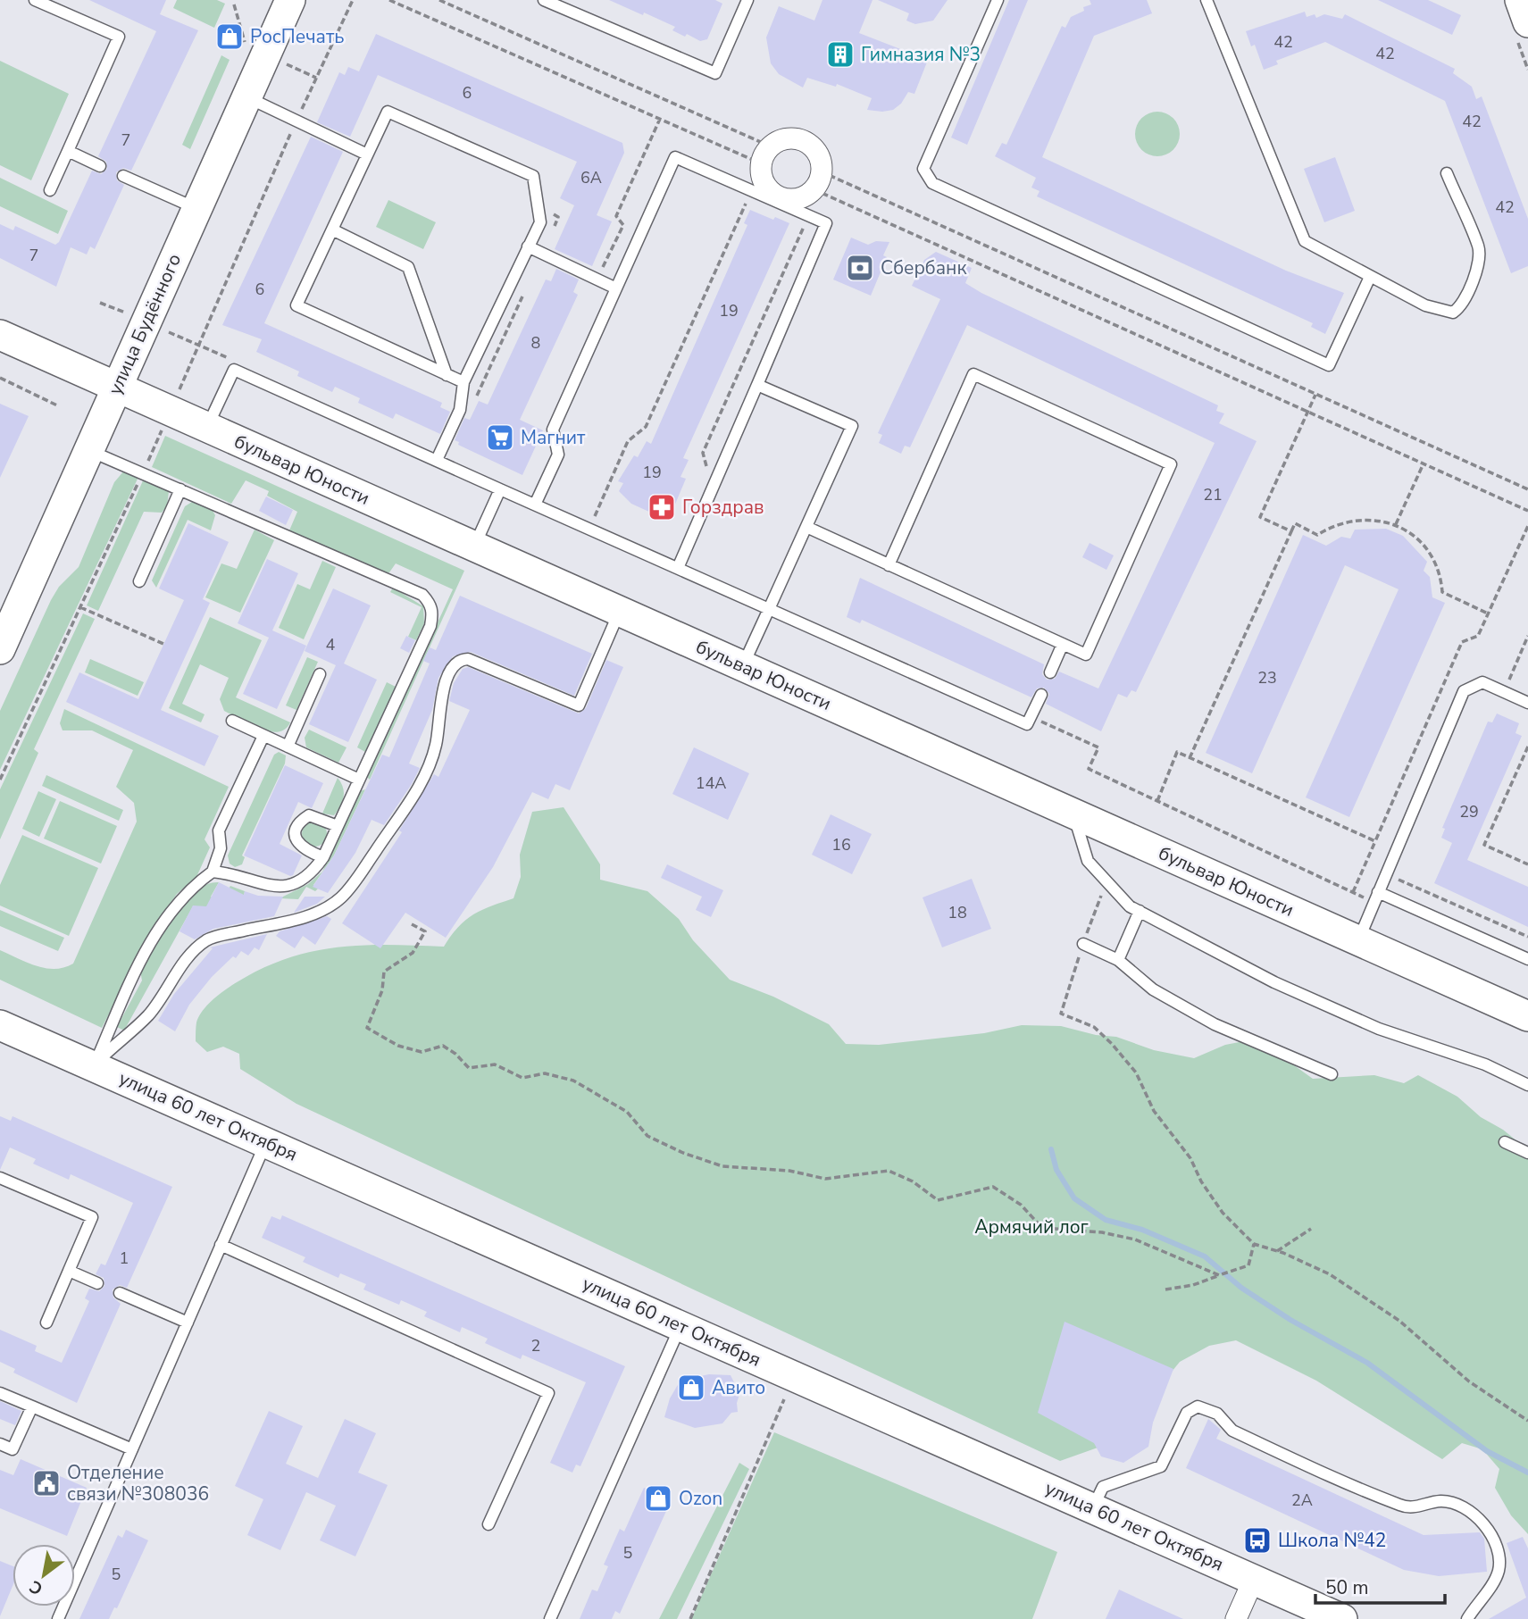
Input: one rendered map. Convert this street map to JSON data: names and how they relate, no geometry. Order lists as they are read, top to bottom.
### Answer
{
  "streets": {
    "street": ["улица Будённого", "бульвар Юности", "улица 60 лет Октября"]
  },
  "crossings": [
    ["улица Будённого", "бульвар Юности"]
  ],
  "parks": ["Армячий лог"],
  "places": {
    "shop": ["РосПечать", "Авито", "Ozon"],
    "building": ["Гимназия №3"],
    "bank": ["Сбербанк"],
    "supermarket": ["Магнит"],
    "pharmacy": ["Горздрав"],
    "public building": ["Отделение связи №308036"],
    "bus stop": ["Школа №42"]
  },
  "house_numbers": [
    "42",
    "42",
    "6",
    "42",
    "7",
    "6А",
    "42",
    "7",
    "6",
    "19",
    "8",
    "19",
    "21",
    "4",
    "23",
    "14А",
    "29",
    "16",
    "18",
    "1",
    "2",
    "2А",
    "5",
    "5"
  ],
  "scale_bar": "50 m",
  "north": "bottom left"
}
